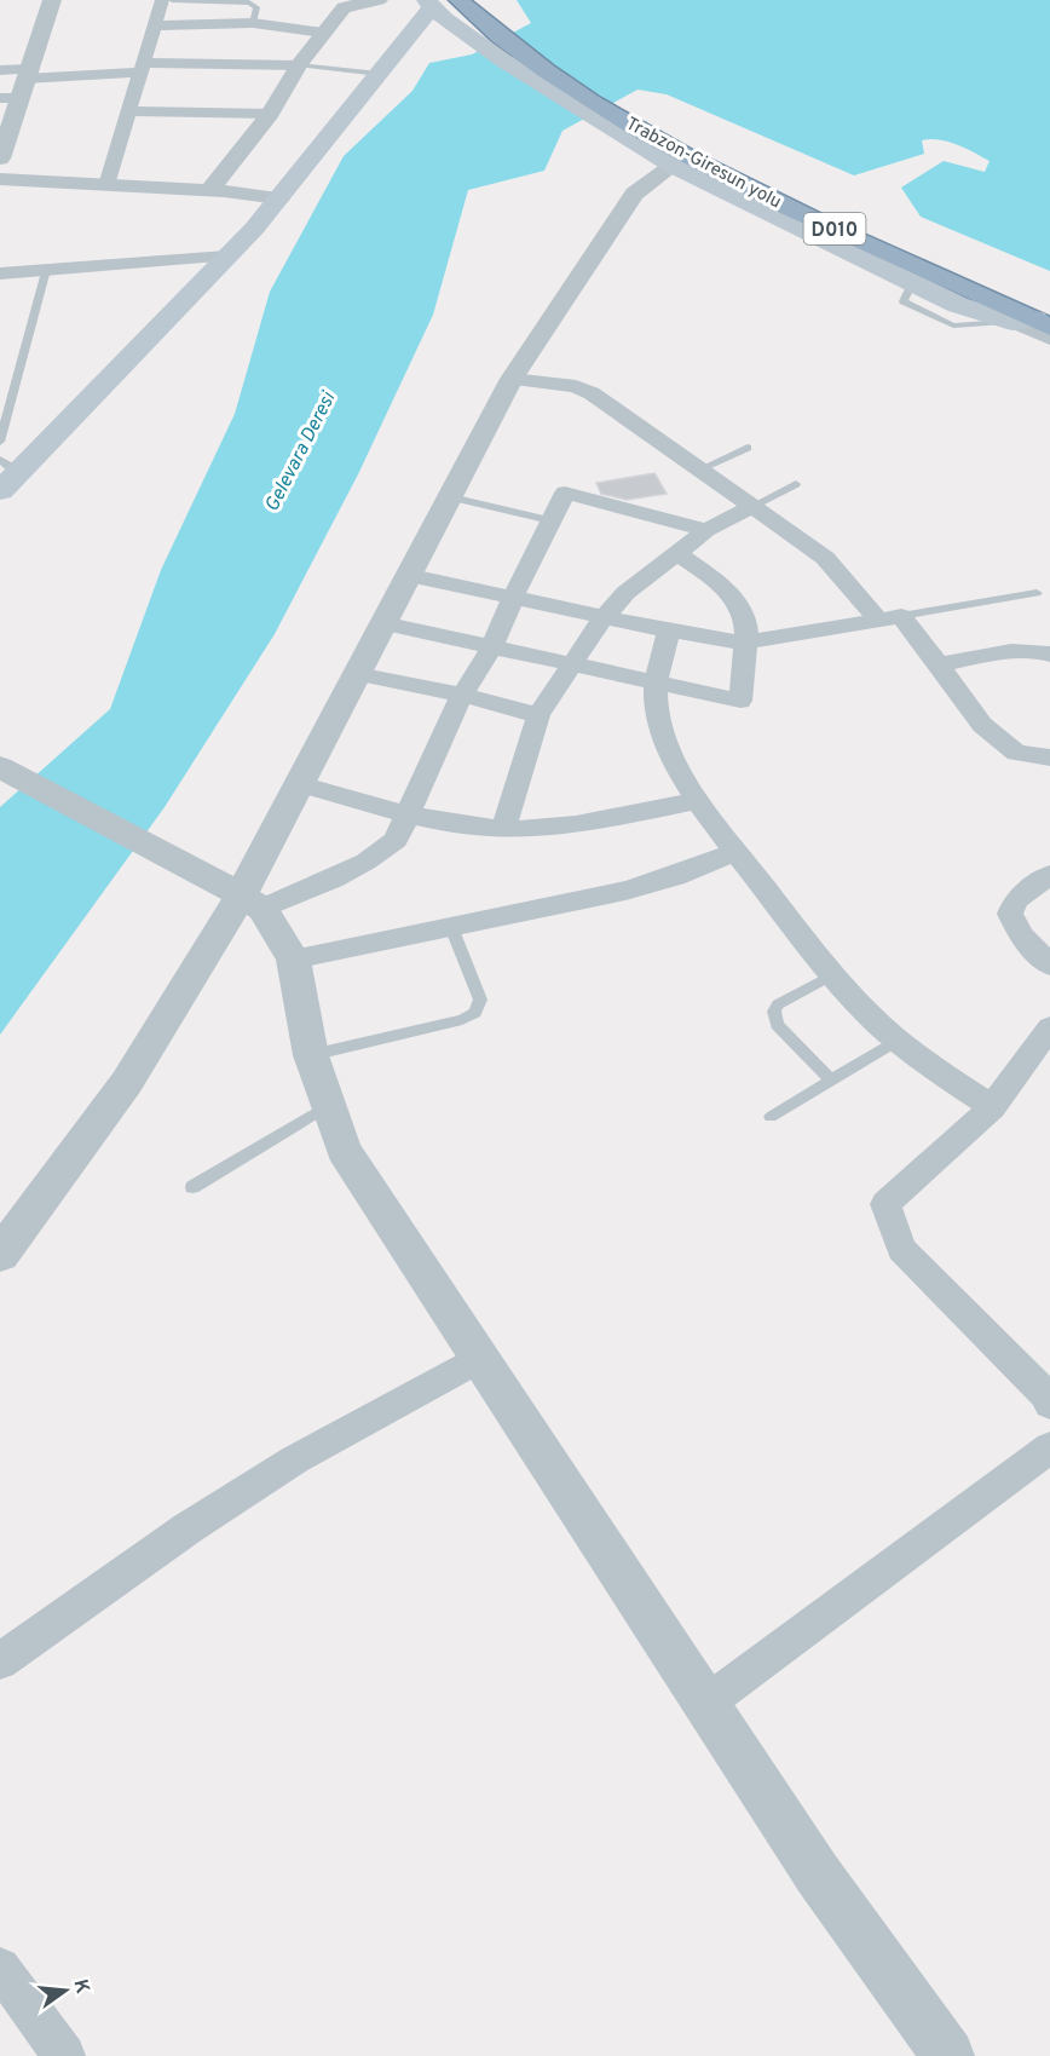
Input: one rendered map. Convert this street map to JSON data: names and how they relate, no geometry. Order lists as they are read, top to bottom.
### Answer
{
  "streets": {
    "highway": ["Trabzon-Giresun yolu", "D010"]
  },
  "water": ["Gelevara Deresi"],
  "north": "right"
}
